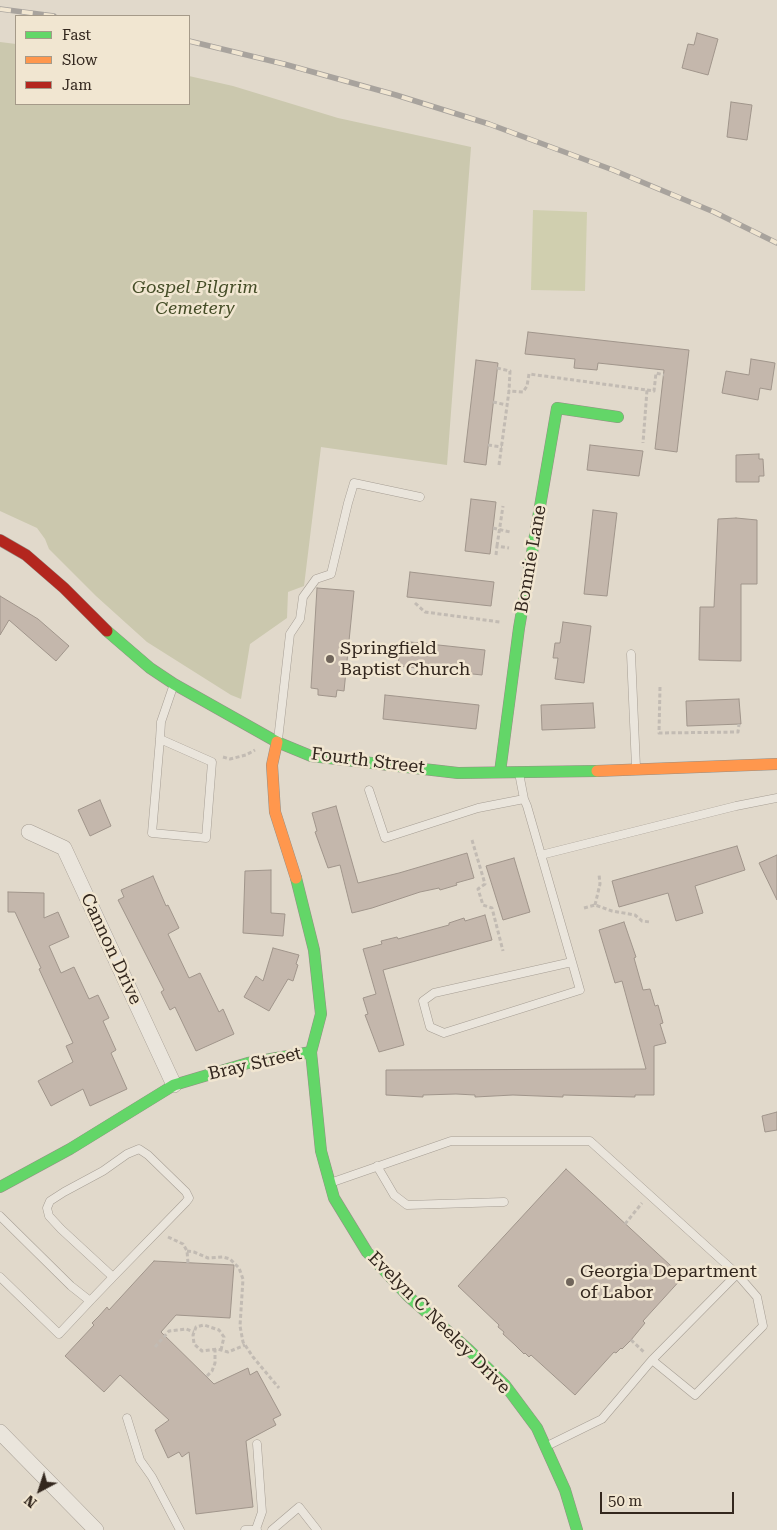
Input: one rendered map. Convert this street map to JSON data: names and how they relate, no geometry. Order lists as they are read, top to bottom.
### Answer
{
  "streets": {
    "street": [
      "Bonnie Lane",
      "Fourth Street",
      "Cannon Drive",
      "Bray Street",
      "Evelyn C Neeley Drive"
    ]
  },
  "crossings": [
    ["Bonnie Lane", "Fourth Street"],
    ["Fourth Street", "Bray Street"],
    ["Cannon Drive", "Bray Street"],
    ["Bray Street", "Evelyn C Neeley Drive"]
  ],
  "parks": ["Gospel Pilgrim Cemetery"],
  "places": ["Springfield Baptist Church", "Georgia Department of Labor"],
  "legend": ["Fast", "Slow", "Jam"],
  "scale_bar": "50 m",
  "north": "bottom left"
}
